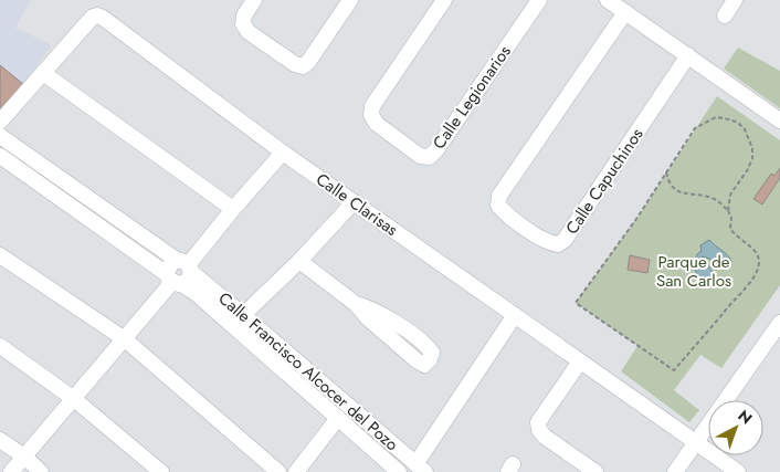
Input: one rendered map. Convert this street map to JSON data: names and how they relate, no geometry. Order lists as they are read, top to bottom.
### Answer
{
  "streets": {
    "street": [
      "Calle Legionarios",
      "Calle Capuchinos",
      "Calle Clarisas",
      "Calle Francisco Alcocer del Pozo"
    ]
  },
  "parks": ["Parque de San Carlos"],
  "north": "top right"
}
